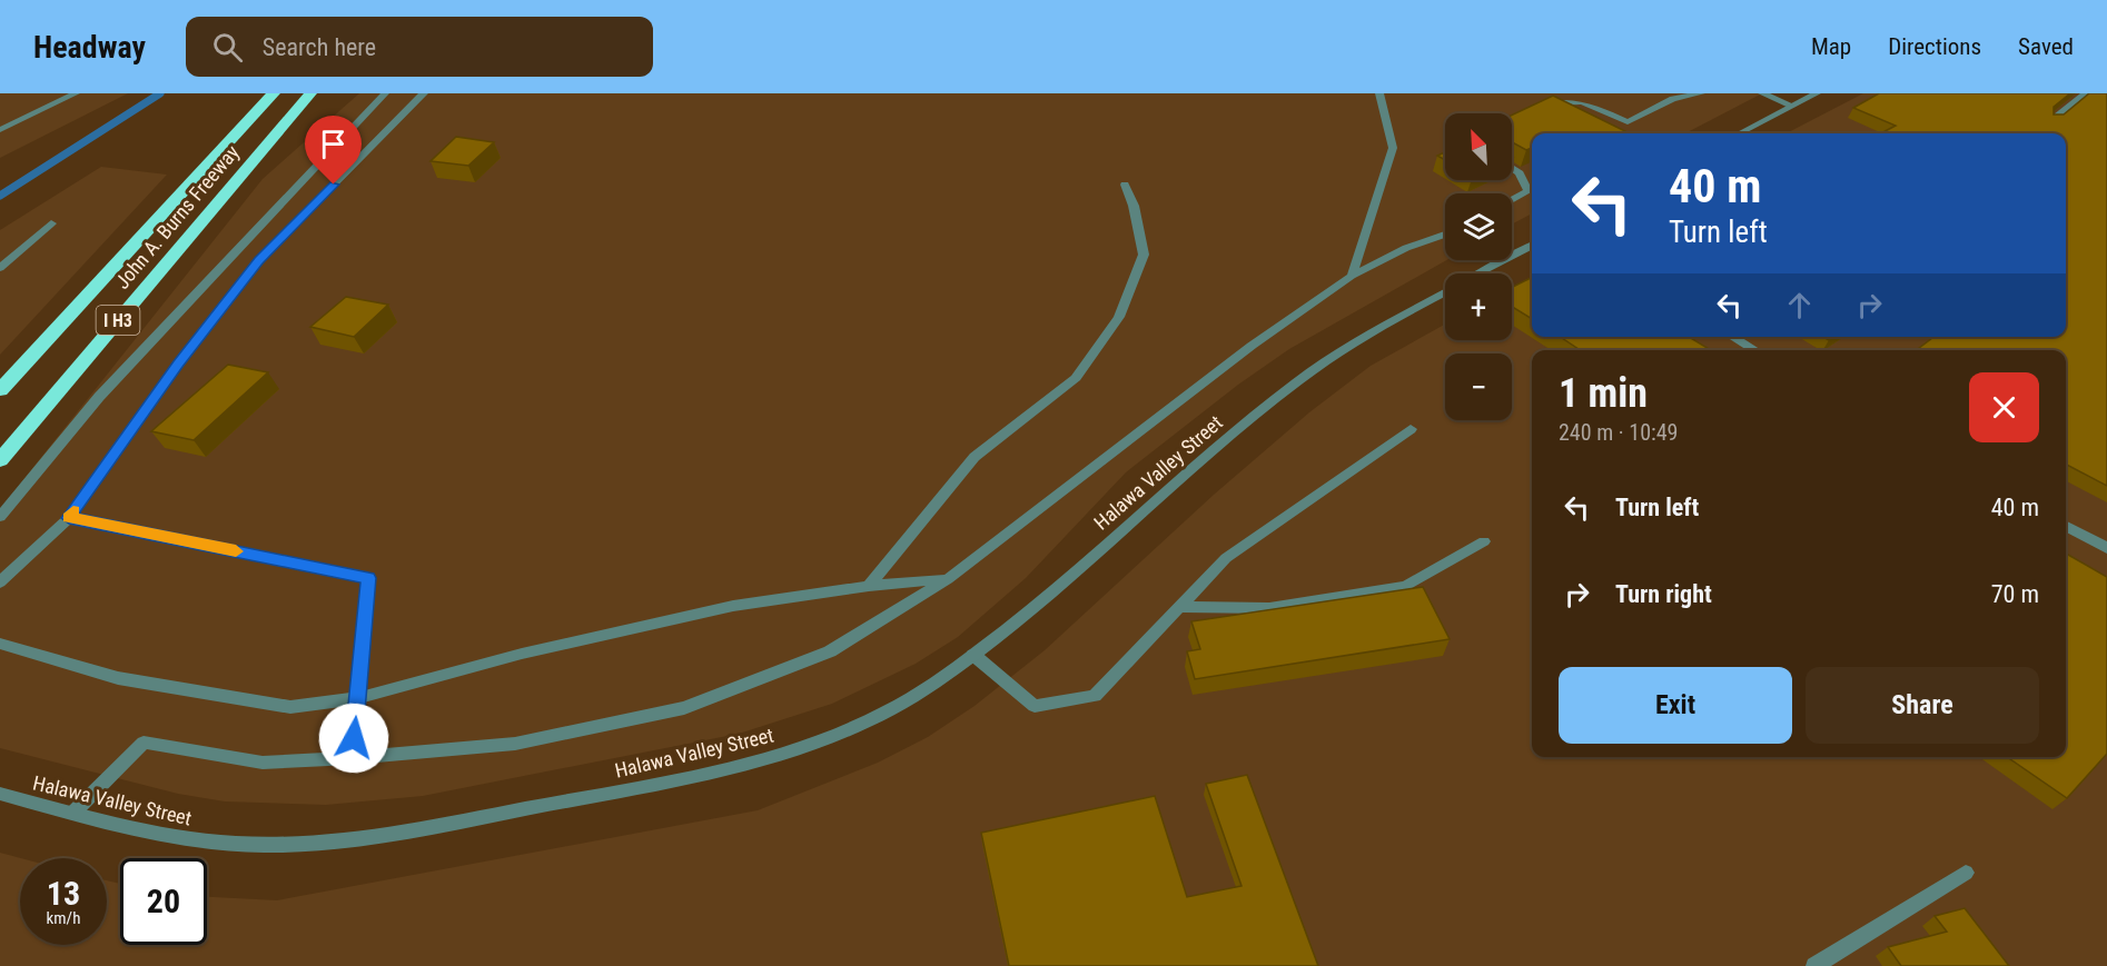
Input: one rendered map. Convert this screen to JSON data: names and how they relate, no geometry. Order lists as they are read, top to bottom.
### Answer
{
  "streets": {
    "highway": ["John A. Burns Freeway", "I H3"],
    "street": ["Halawa Valley Street"]
  },
  "north": "top left",
  "page": {
    "header": "Headway",
    "search": "Search here",
    "nav": ["Map", "Directions", "Saved"],
    "map_buttons": ["+", "−"],
    "turn": ["40 m", "Turn left"],
    "heading": ["1 min", "240 m · 10:49"],
    "list": [
      {
        "name": "Turn left",
        "value": "40 m"
      },
      {
        "name": "Turn right",
        "value": "70 m"
      }
    ],
    "buttons": ["Exit", "Share"],
    "speed": "13 km/h",
    "limit": "20"
  }
}
